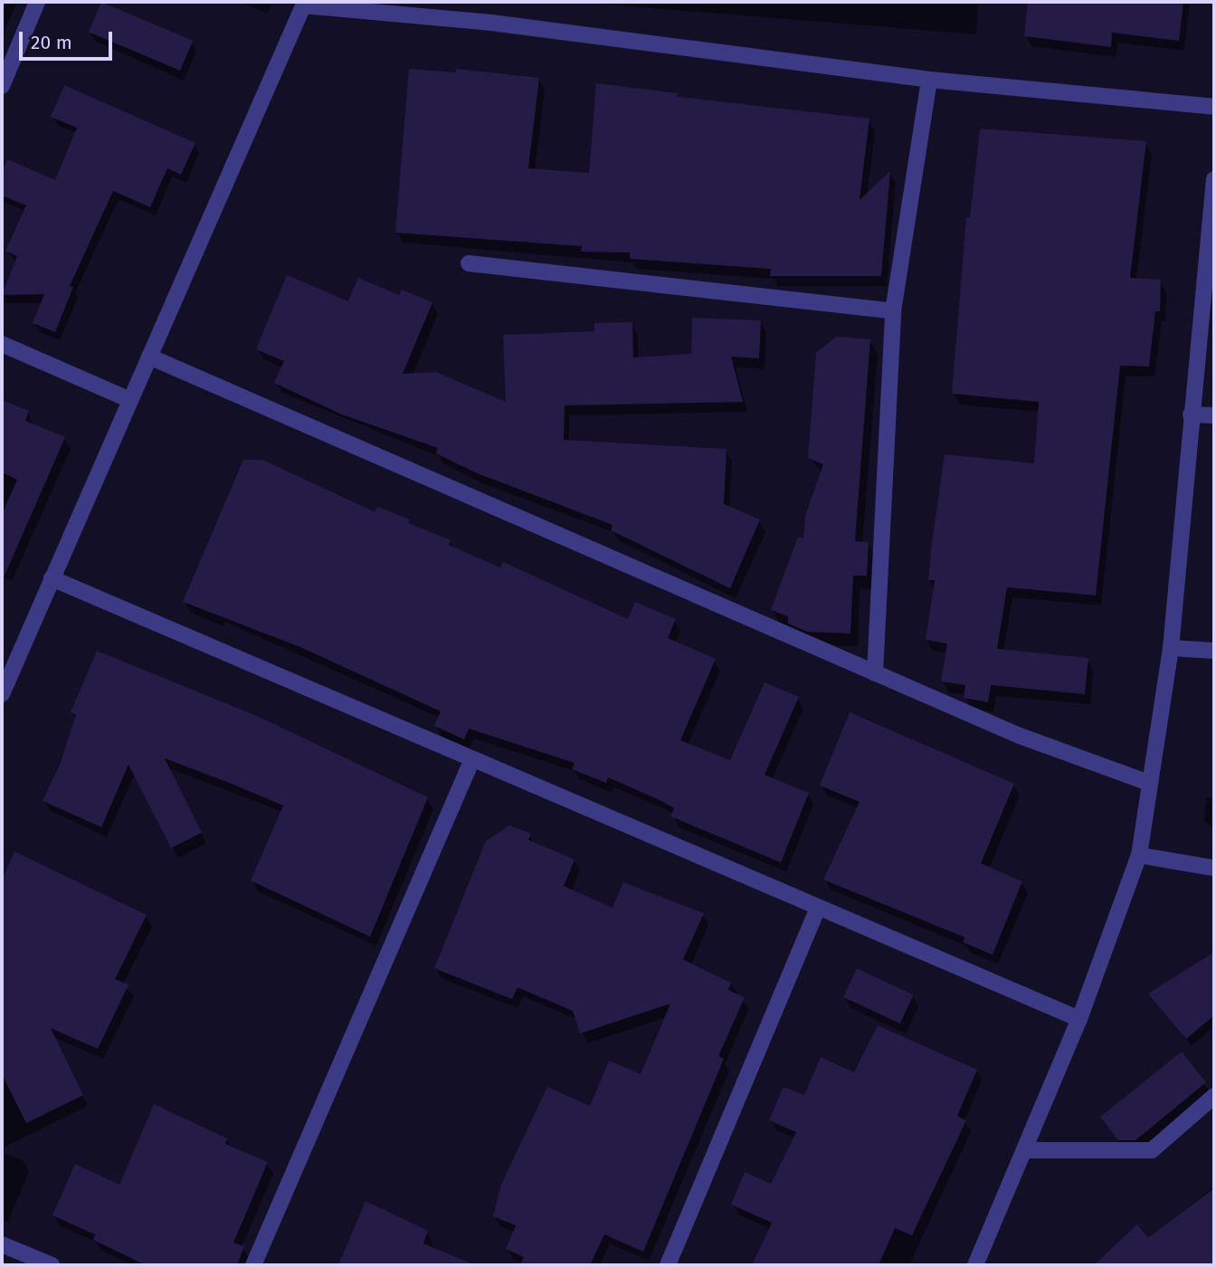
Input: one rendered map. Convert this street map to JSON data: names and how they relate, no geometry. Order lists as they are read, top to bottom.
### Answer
{
  "scale_bar": "20 m"
}
